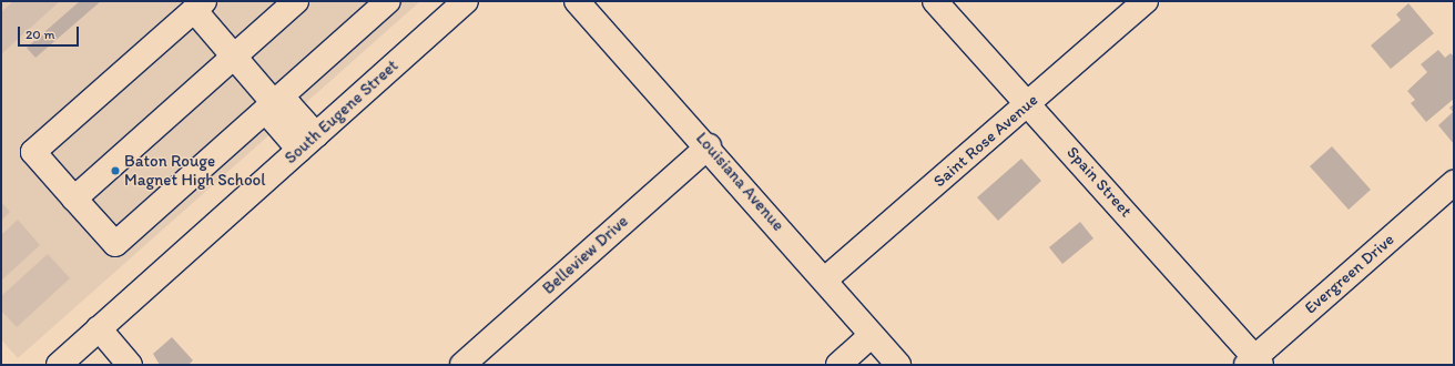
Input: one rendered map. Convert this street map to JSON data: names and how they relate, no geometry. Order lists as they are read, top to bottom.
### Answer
{
  "streets": {
    "street": [
      "South Eugene Street",
      "Saint Rose Avenue",
      "Louisiana Avenue",
      "Spain Street",
      "Belleview Drive",
      "Evergreen Drive"
    ]
  },
  "crossings": [
    ["Saint Rose Avenue", "Louisiana Avenue"],
    ["Saint Rose Avenue", "Spain Street"],
    ["Louisiana Avenue", "Belleview Drive"],
    ["Spain Street", "Evergreen Drive"]
  ],
  "places": ["Baton Rouge Magnet High School"],
  "scale_bar": "20 m"
}
